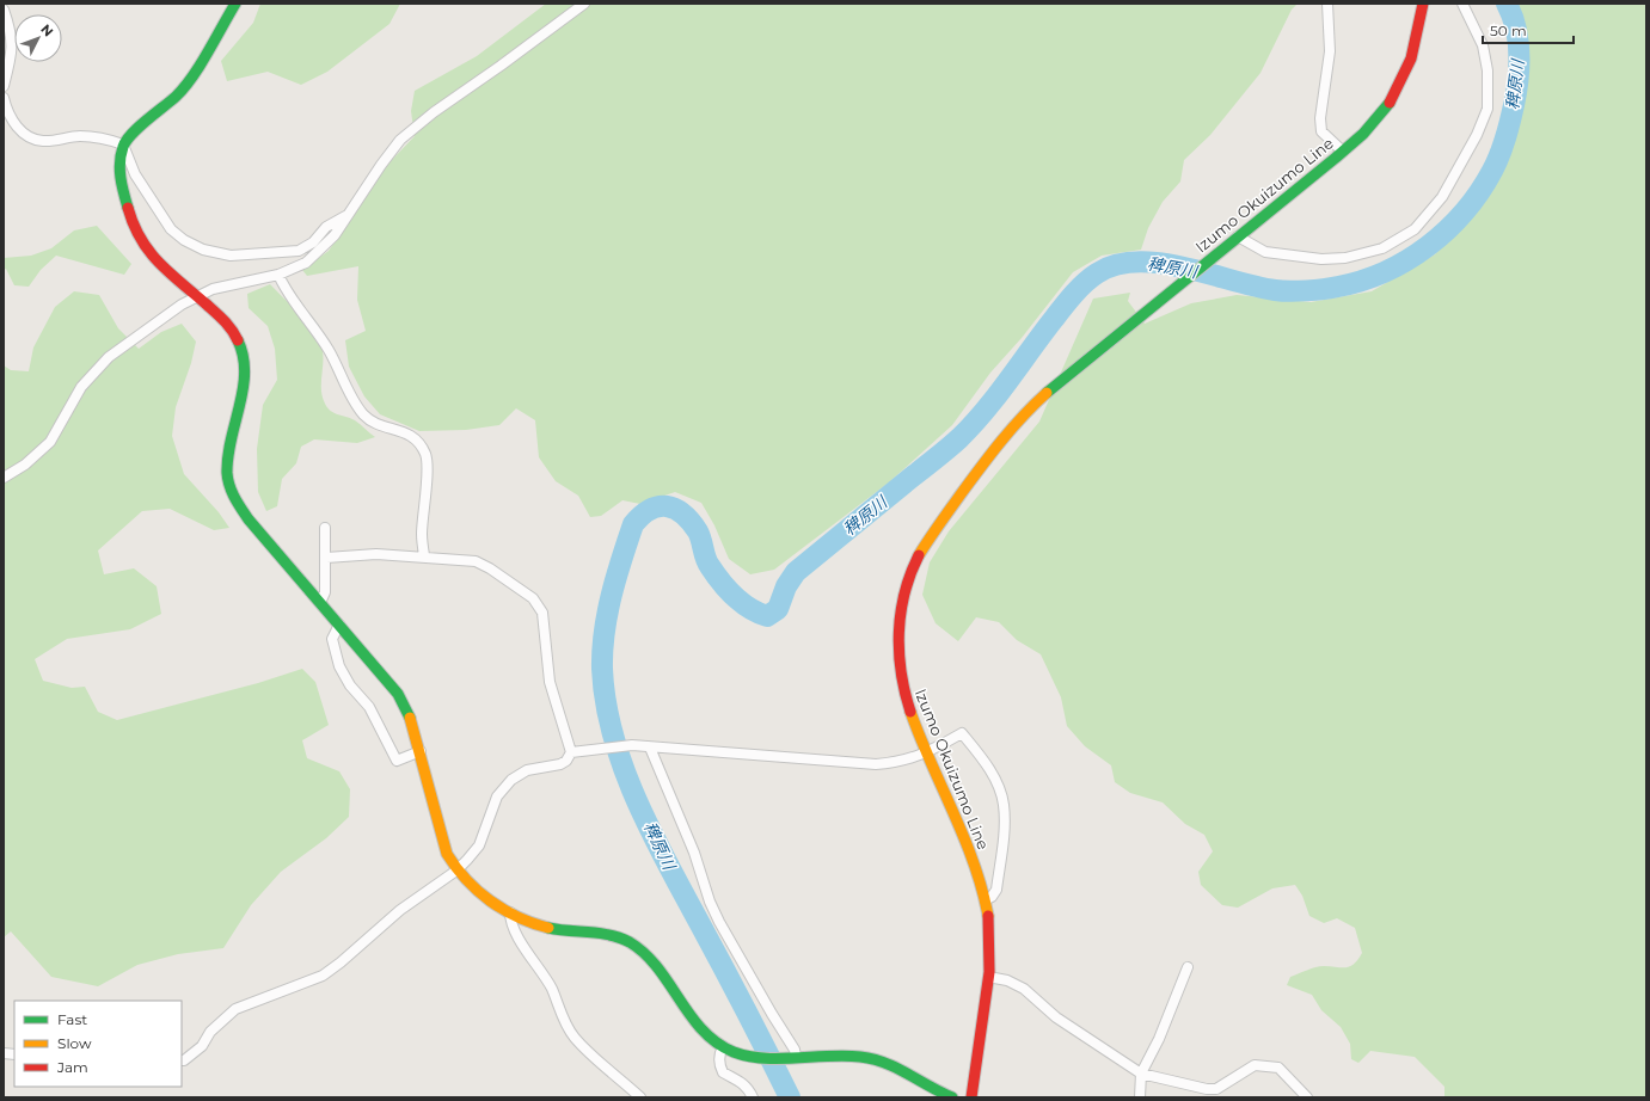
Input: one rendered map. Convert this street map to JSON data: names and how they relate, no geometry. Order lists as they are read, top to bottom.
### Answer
{
  "streets": {
    "street": ["Izumo Okuizumo Line"]
  },
  "water": ["稗原川"],
  "legend": ["Fast", "Slow", "Jam"],
  "scale_bar": "50 m",
  "north": "top right"
}
